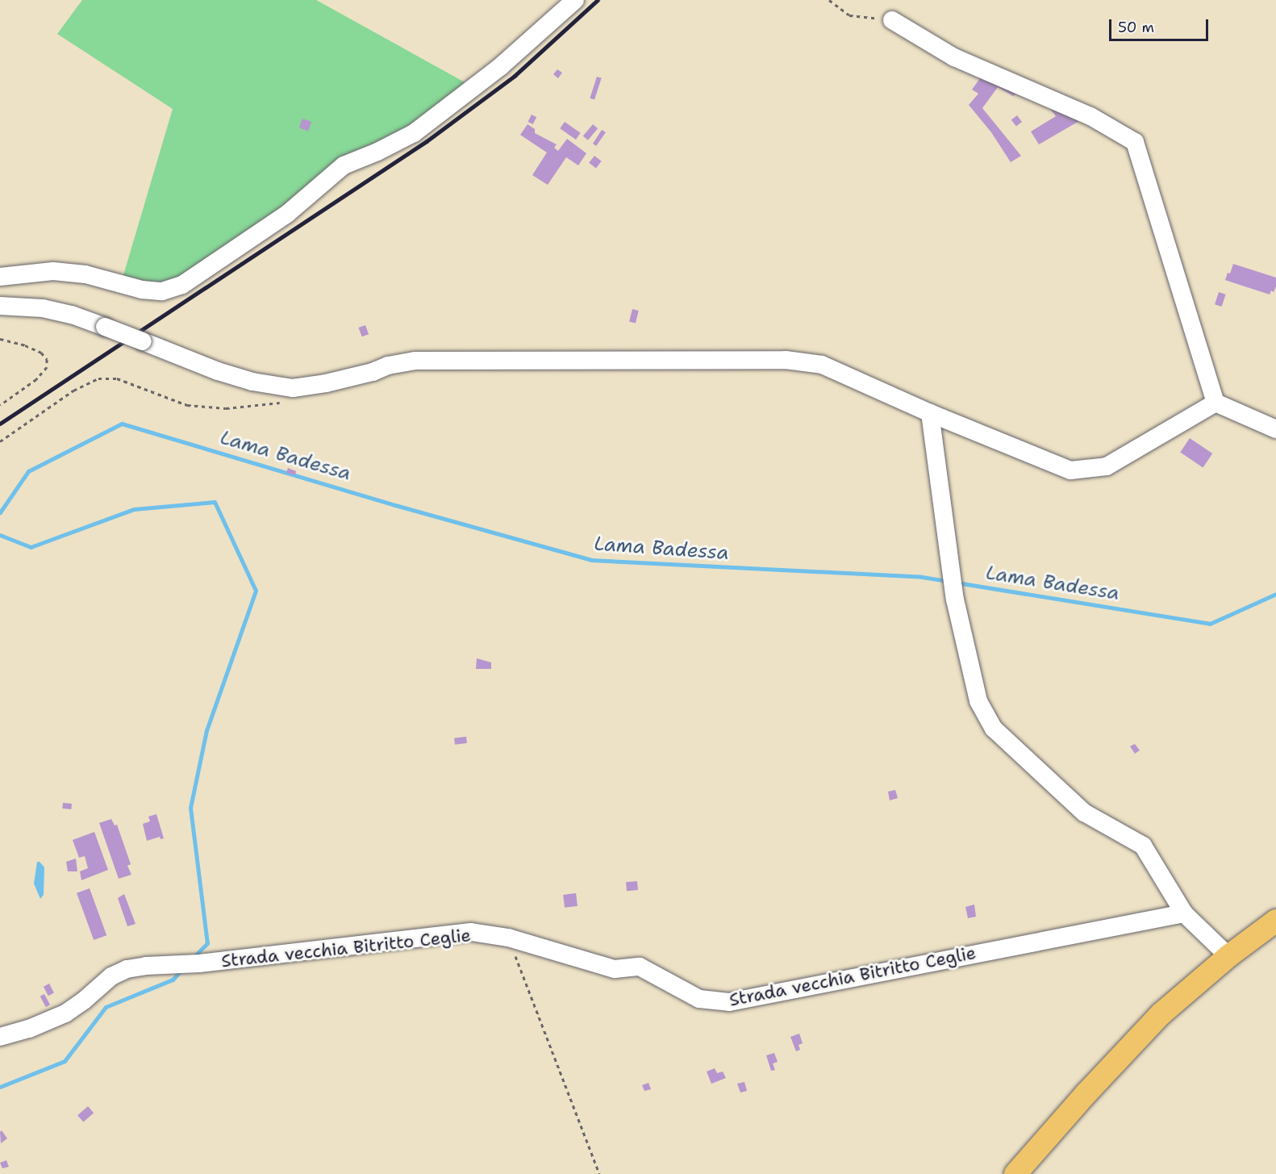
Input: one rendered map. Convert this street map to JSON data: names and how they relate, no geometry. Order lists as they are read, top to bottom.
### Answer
{
  "streets": {
    "street": ["Strada vecchia Bitritto Ceglie"]
  },
  "water": ["Lama Badessa"],
  "scale_bar": "50 m"
}
